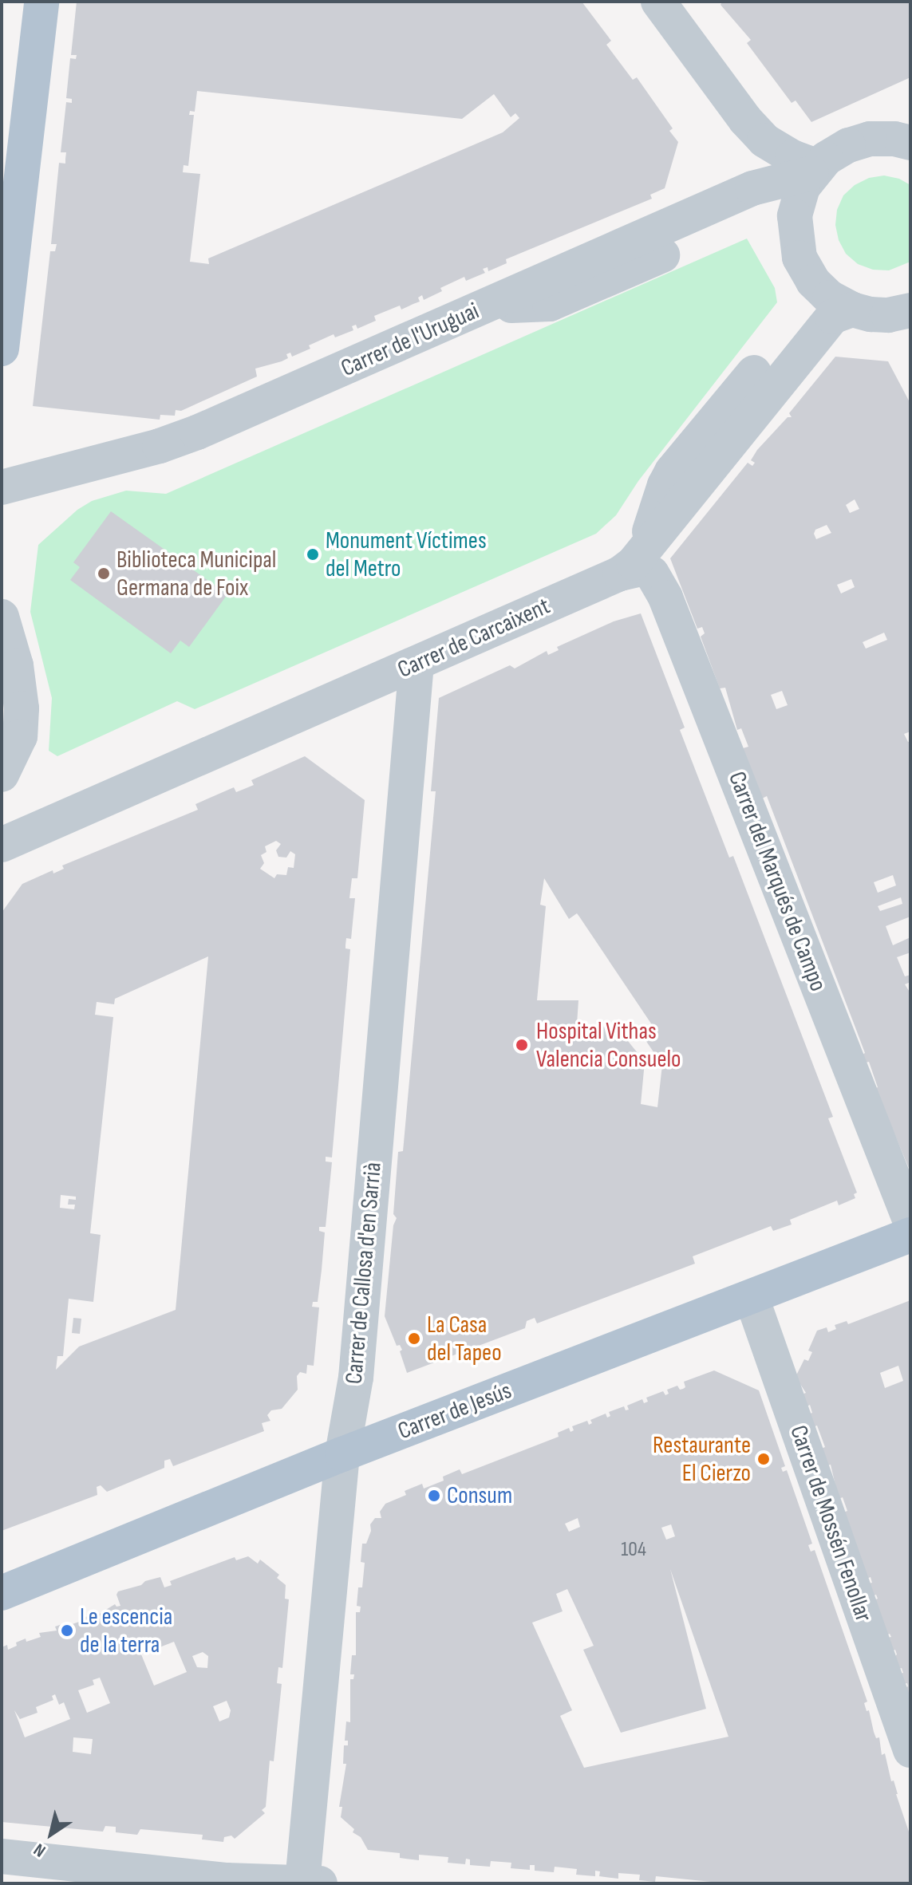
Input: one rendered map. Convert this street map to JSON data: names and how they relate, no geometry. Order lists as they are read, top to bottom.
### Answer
{
  "streets": {
    "main road": ["Carrer de Jesús"],
    "street": [
      "Carrer de l'Uruguai",
      "Carrer de Carcaixent",
      "Carrer del Marqués de Campo",
      "Carrer de Callosa d'en Sarrià",
      "Carrer de Mossén Fenollar"
    ]
  },
  "crossings": [
    ["Carrer de Carcaixent", "Carrer del Marqués de Campo"],
    ["Carrer de Carcaixent", "Carrer de Callosa d'en Sarrià"],
    ["Carrer de Callosa d'en Sarrià", "Carrer de Jesús"],
    ["Carrer de Jesús", "Carrer de Mossén Fenollar"]
  ],
  "places": [
    "Monument Víctimes del Metro",
    "Biblioteca Municipal Germana de Foix",
    "Hospital Vithas Valencia Consuelo",
    "La Casa del Tapeo",
    "Restaurante El Cierzo",
    "Consum",
    "Le escencia de la terra"
  ],
  "house_numbers": ["104"],
  "north": "bottom left"
}
